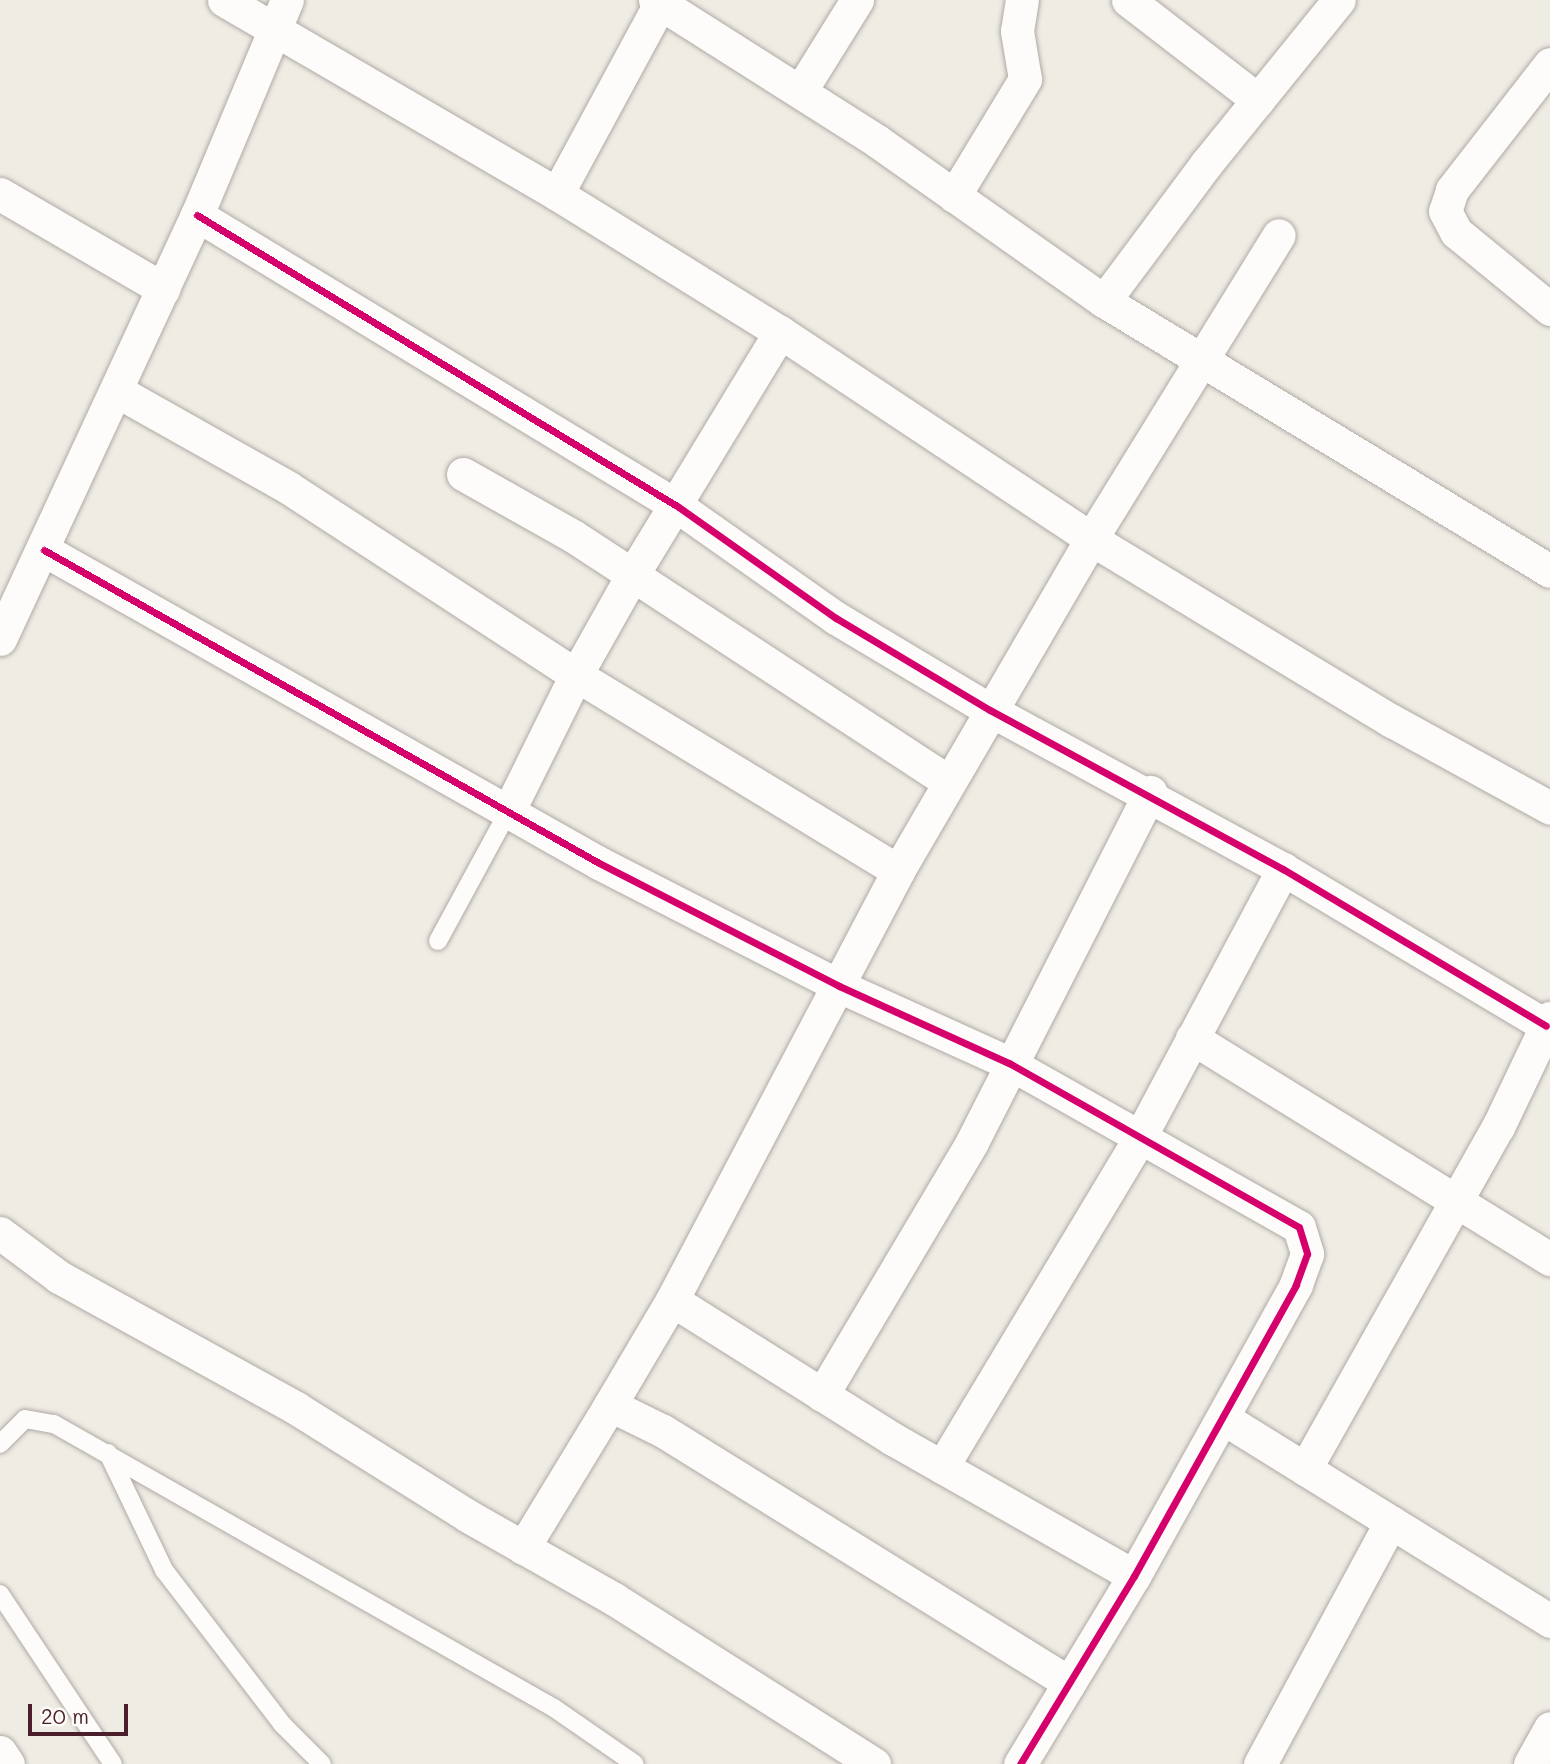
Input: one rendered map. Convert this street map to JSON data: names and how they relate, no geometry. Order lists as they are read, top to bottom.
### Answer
{
  "scale_bar": "20 m"
}
